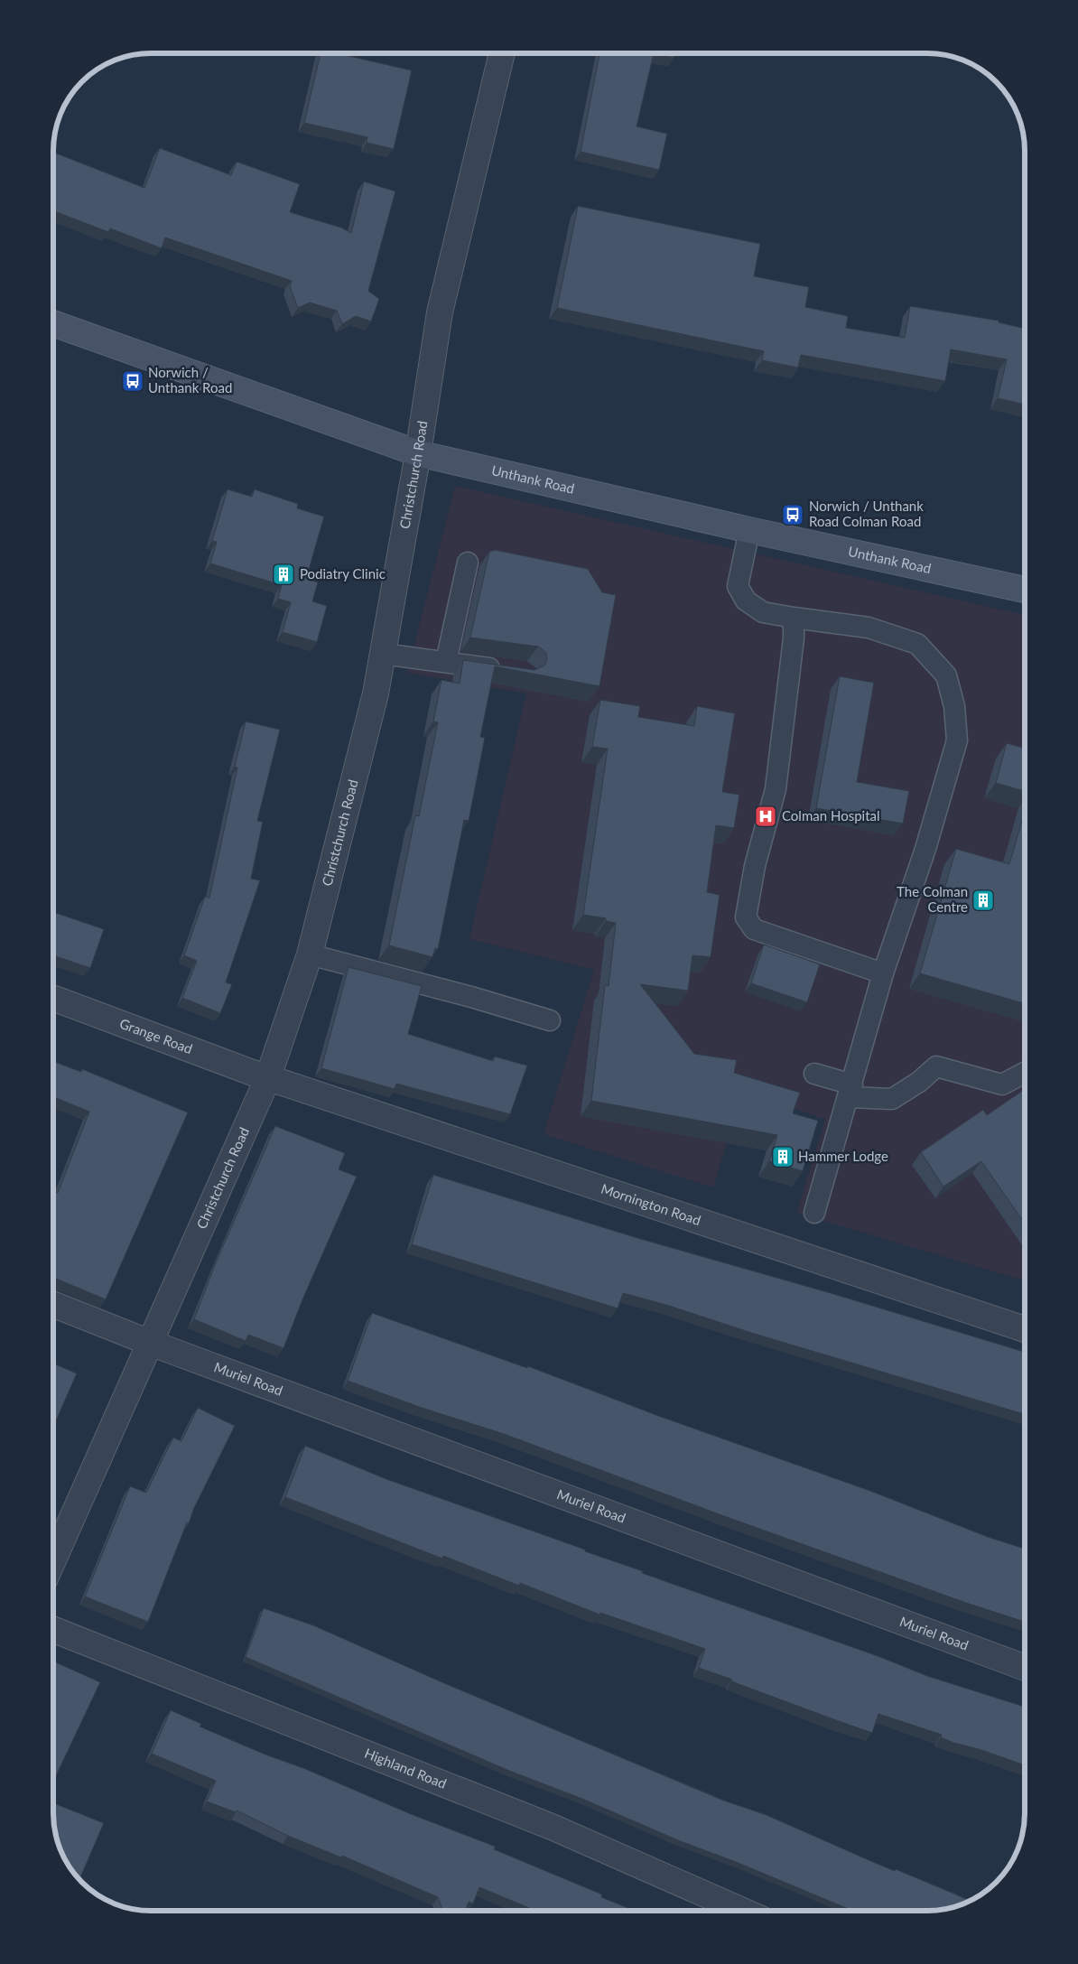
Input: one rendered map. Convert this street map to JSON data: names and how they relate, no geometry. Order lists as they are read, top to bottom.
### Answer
{
  "streets": {
    "street": [
      "Christchurch Road",
      "Unthank Road",
      "Grange Road",
      "Mornington Road",
      "Muriel Road",
      "Highland Road"
    ]
  },
  "crossings": [
    ["Christchurch Road", "Unthank Road"],
    ["Christchurch Road", "Grange Road"],
    ["Christchurch Road", "Mornington Road"],
    ["Christchurch Road", "Muriel Road"],
    ["Grange Road", "Mornington Road"]
  ],
  "places": {
    "bus stop": ["Norwich / Unthank Road", "Norwich / Unthank Road Colman Road"],
    "building": ["Podiatry Clinic", "The Colman Centre", "Hammer Lodge"],
    "hospital": ["Colman Hospital"]
  }
}
